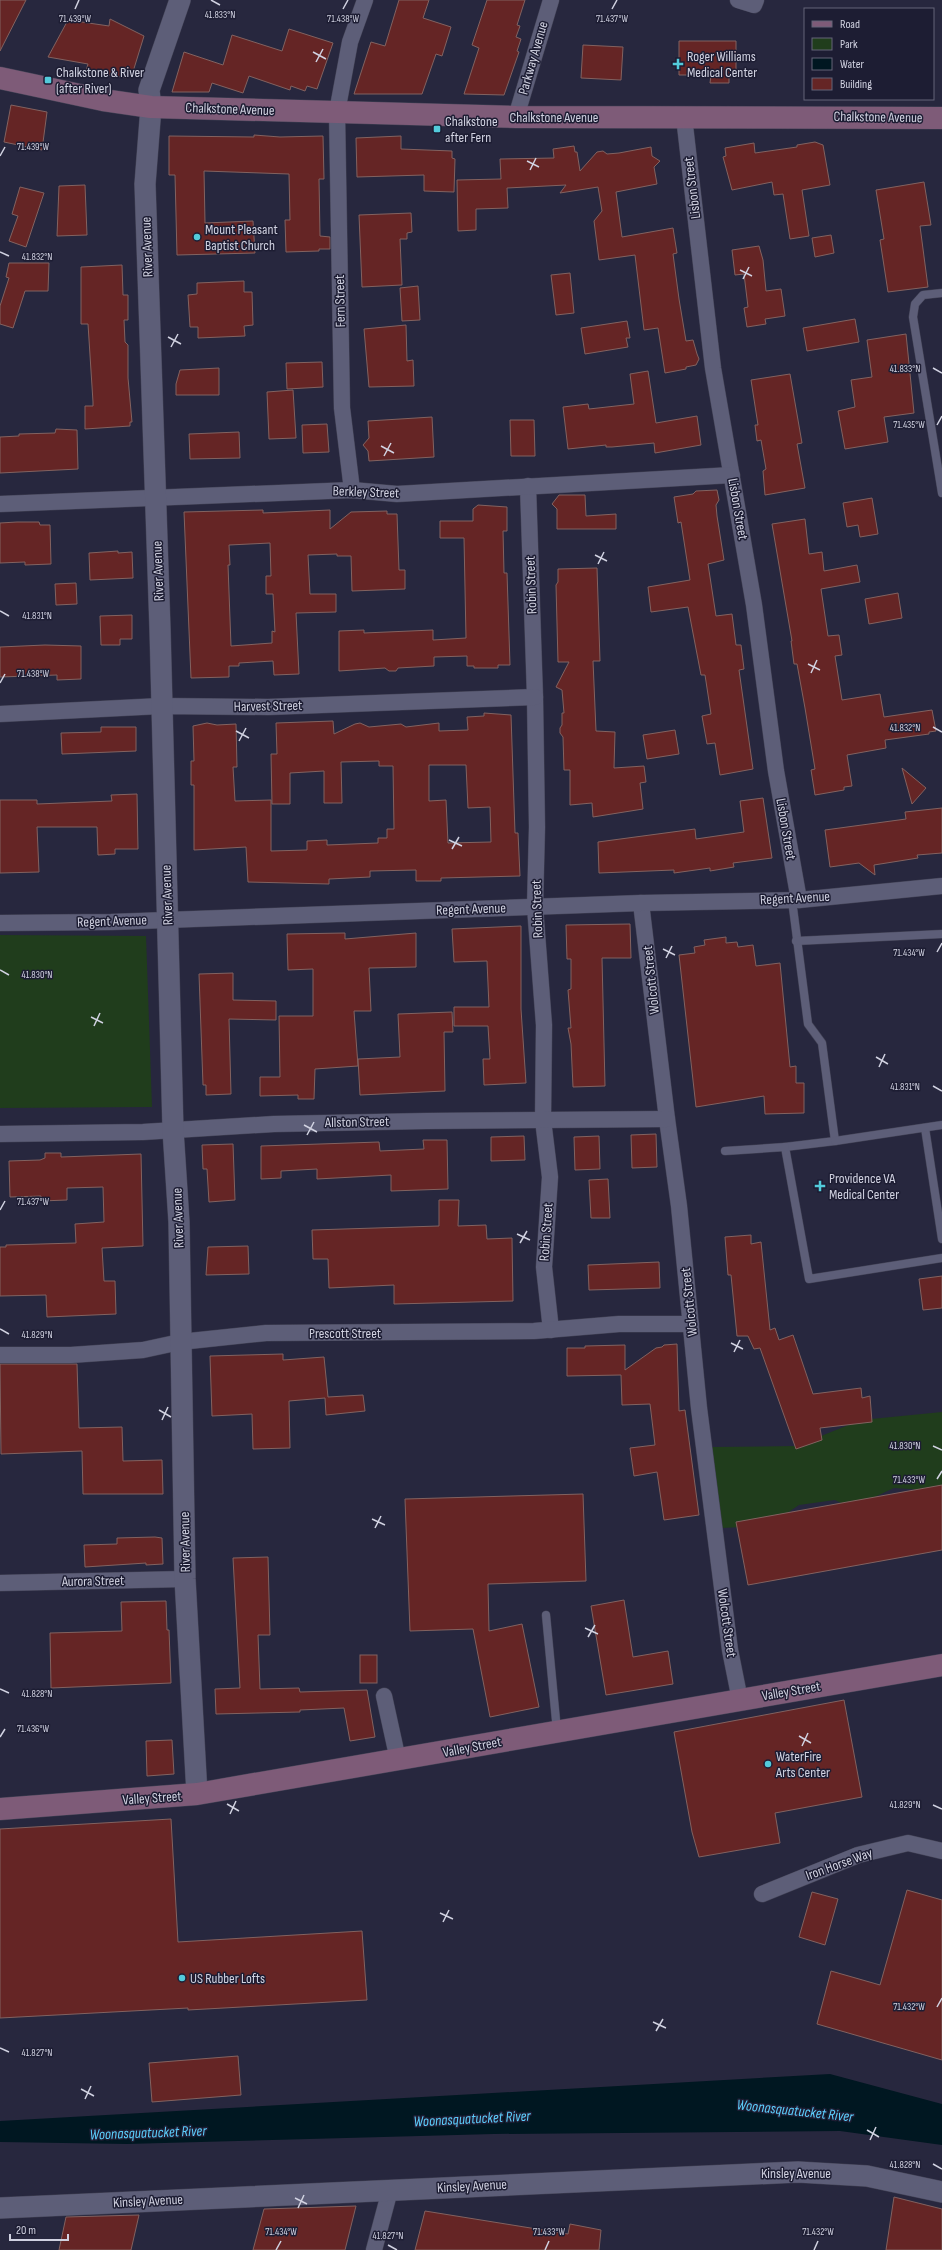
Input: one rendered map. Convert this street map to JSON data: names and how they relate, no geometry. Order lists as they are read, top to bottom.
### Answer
{
  "streets": {
    "main road": ["Chalkstone Avenue", "Valley Street"],
    "street": [
      "Parkway Avenue",
      "Lisbon Street",
      "River Avenue",
      "Fern Street",
      "Berkley Street",
      "Robin Street",
      "Harvest Street",
      "Regent Avenue",
      "Wolcott Street",
      "Allston Street",
      "Prescott Street",
      "Aurora Street",
      "Iron Horse Way",
      "Kinsley Avenue"
    ]
  },
  "crossings": [
    ["Parkway Avenue", "Chalkstone Avenue"],
    ["Chalkstone Avenue", "Lisbon Street"],
    ["Chalkstone Avenue", "River Avenue"],
    ["Chalkstone Avenue", "Fern Street"],
    ["Lisbon Street", "Berkley Street"],
    ["Lisbon Street", "Regent Avenue"],
    ["River Avenue", "Berkley Street"],
    ["River Avenue", "Harvest Street"],
    ["River Avenue", "Regent Avenue"],
    ["River Avenue", "Allston Street"],
    ["River Avenue", "Prescott Street"],
    ["River Avenue", "Aurora Street"],
    ["River Avenue", "Valley Street"],
    ["Fern Street", "Berkley Street"],
    ["Berkley Street", "Robin Street"],
    ["Robin Street", "Harvest Street"],
    ["Robin Street", "Regent Avenue"],
    ["Robin Street", "Allston Street"],
    ["Robin Street", "Prescott Street"],
    ["Regent Avenue", "Wolcott Street"],
    ["Wolcott Street", "Allston Street"],
    ["Wolcott Street", "Prescott Street"],
    ["Wolcott Street", "Valley Street"]
  ],
  "water": ["Woonasquatucket River"],
  "places": {
    "health": ["Roger Williams Medical Center", "Providence VA Medical Center"],
    "transit": ["Chalkstone & River (after River)", "Chalkstone after Fern"],
    "other": ["Mount Pleasant Baptist Church", "WaterFire Arts Center", "US Rubber Lofts"]
  },
  "legend": [
    "Road",
    "Park",
    "Water",
    "Building"
  ],
  "scale_bar": "20 m",
  "coordinates": [
    "41.833°N",
    "71.439°W",
    "71.438°W",
    "71.437°W",
    "41.832°N",
    "71.435°W",
    "41.831°N",
    "71.434°W",
    "41.830°N",
    "41.829°N",
    "71.433°W",
    "41.828°N",
    "71.436°W",
    "71.432°W",
    "41.827°N"
  ]
}
